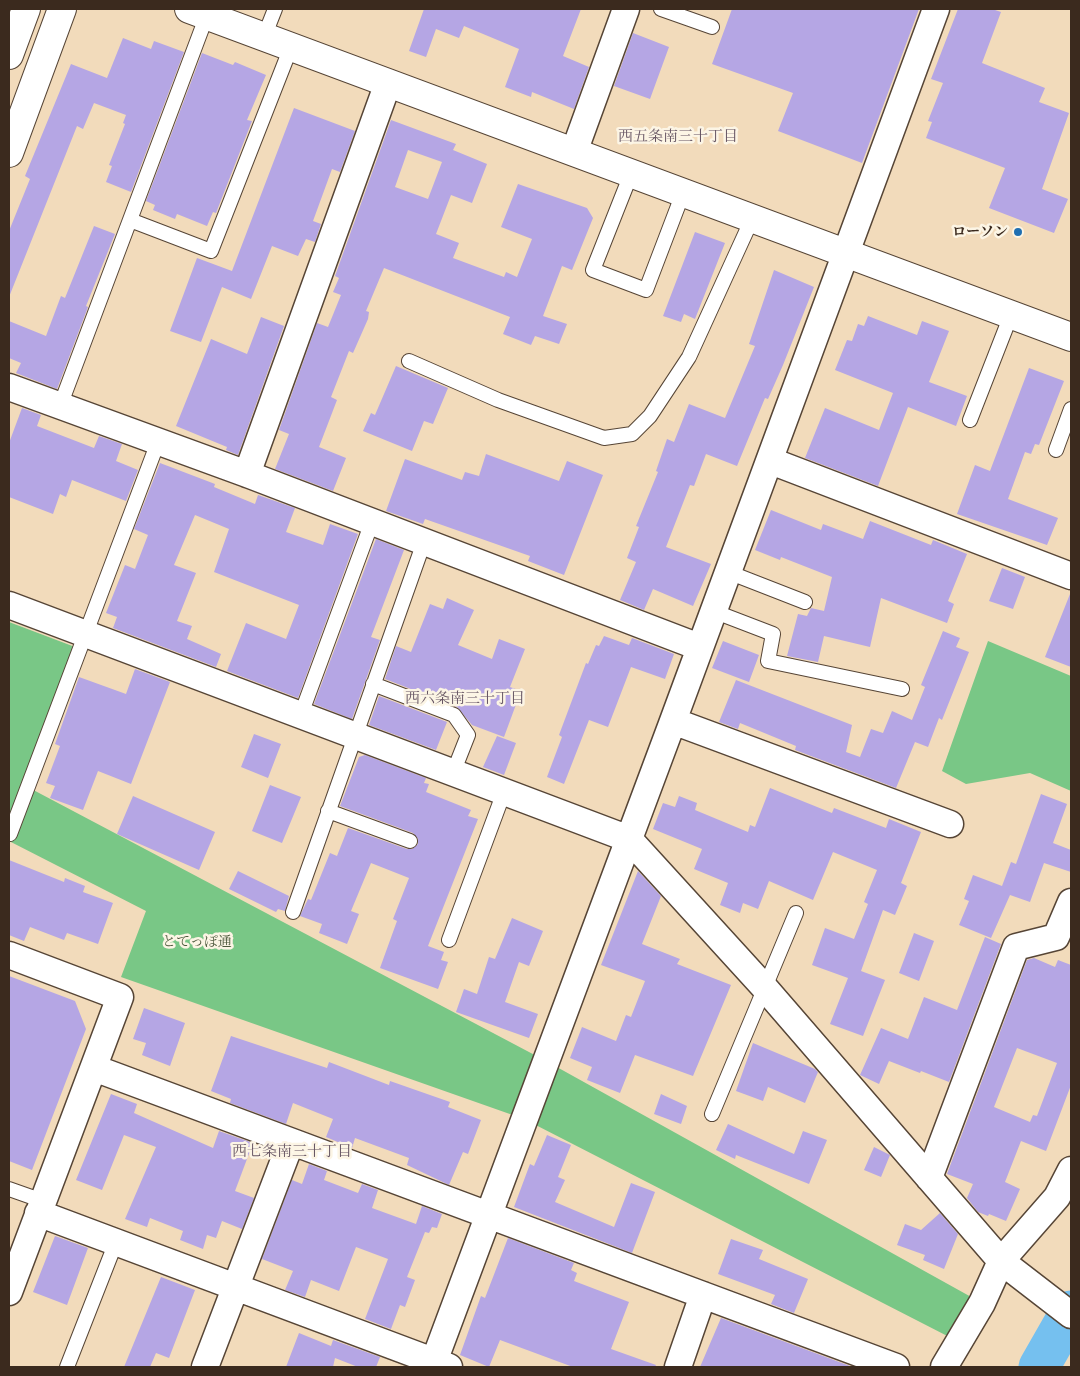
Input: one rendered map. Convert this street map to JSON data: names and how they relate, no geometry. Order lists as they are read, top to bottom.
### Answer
{
  "districts": ["西五条南三十丁目", "西六条南三十丁目", "西七条南三十丁目"],
  "parks": ["とてっぽ通"],
  "places": ["ローソン"]
}
